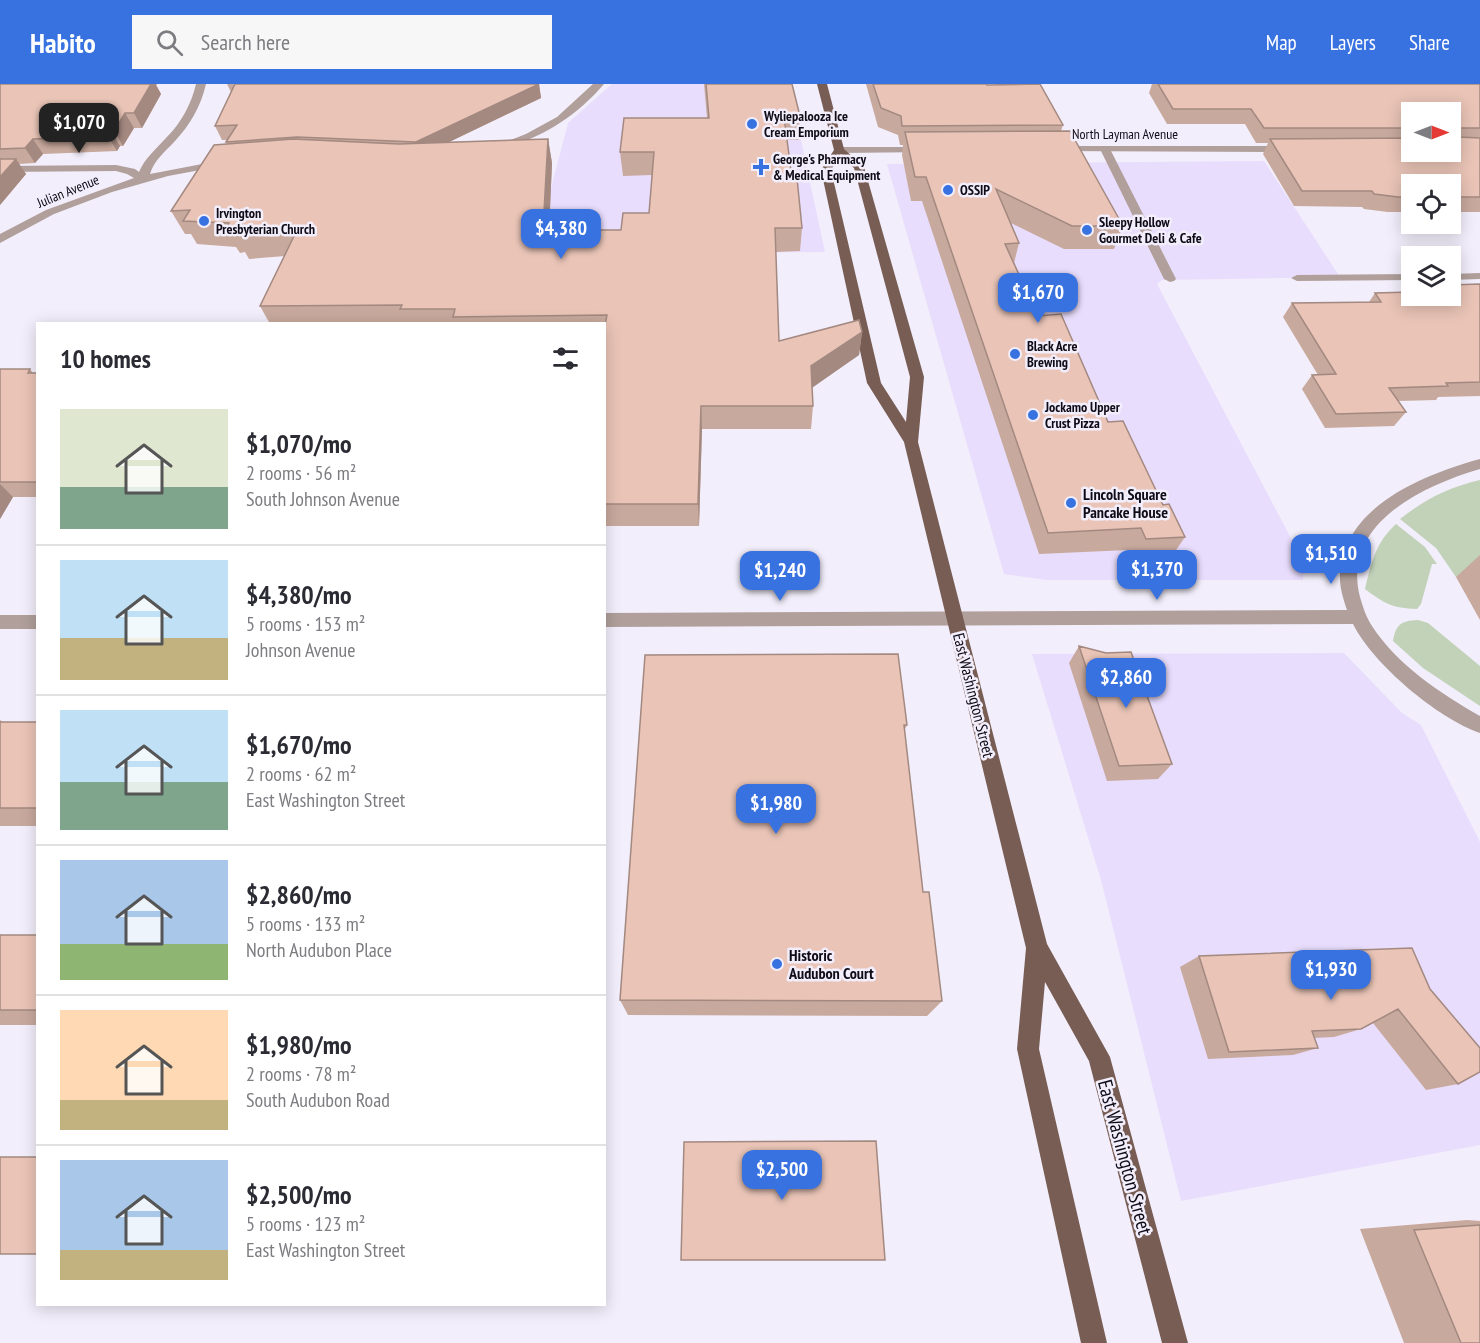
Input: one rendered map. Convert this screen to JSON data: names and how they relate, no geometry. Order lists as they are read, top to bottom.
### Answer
{
  "streets": {
    "main road": ["East Washington Street"],
    "street": ["North Layman Avenue", "Julian Avenue"]
  },
  "places": {
    "other": [
      "Wyliepalooza Ice Cream Emporium",
      "OSSIP",
      "Irvington Presbyterian Church",
      "Sleepy Hollow Gourmet Deli & Cafe",
      "Black Acre Brewing",
      "Jockamo Upper Crust Pizza",
      "Lincoln Square Pancake House",
      "Historic Audubon Court"
    ],
    "health": ["George's Pharmacy & Medical Equipment"]
  },
  "north": "right",
  "page": {
    "header": "Habito",
    "search": "Search here",
    "nav": ["Map", "Layers", "Share"],
    "price": [
      "$1,070",
      "$4,380",
      "$1,670",
      "$1,510",
      "$1,370",
      "$1,240",
      "$2,860",
      "$1,980",
      "$1,930",
      "$2,500"
    ],
    "heading": "10 homes",
    "list": [
      {
        "name": "$1,070/mo",
        "note": "2 rooms · 56 m² · South Johnson Avenue"
      },
      {
        "name": "$4,380/mo",
        "note": "5 rooms · 153 m² · Johnson Avenue"
      },
      {
        "name": "$1,670/mo",
        "note": "2 rooms · 62 m² · East Washington Street"
      },
      {
        "name": "$2,860/mo",
        "note": "5 rooms · 133 m² · North Audubon Place"
      },
      {
        "name": "$1,980/mo",
        "note": "2 rooms · 78 m² · South Audubon Road"
      },
      {
        "name": "$2,500/mo",
        "note": "5 rooms · 123 m² · East Washington Street"
      }
    ]
  }
}
